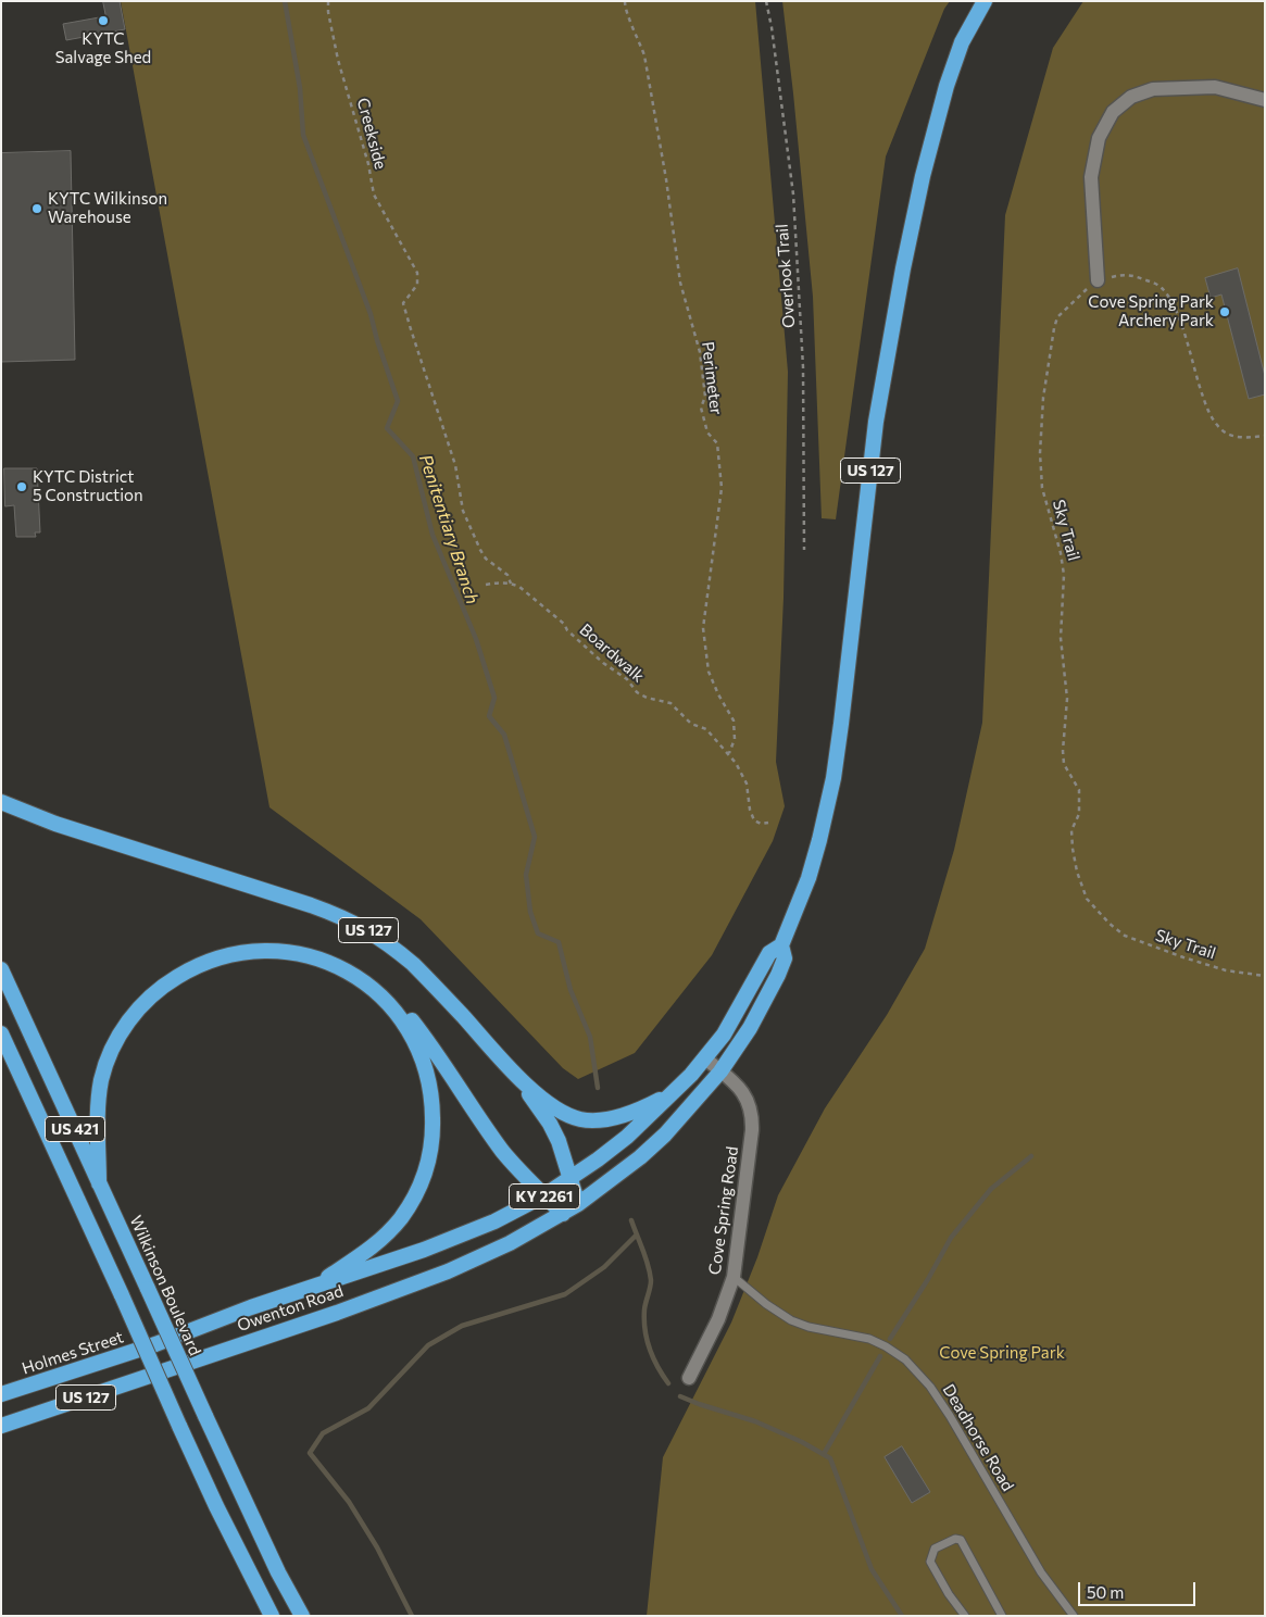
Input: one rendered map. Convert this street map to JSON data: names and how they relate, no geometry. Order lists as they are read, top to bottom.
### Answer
{
  "streets": {
    "highway": [
      "US 127",
      "US 421",
      "KY 2261",
      "Wilkinson Boulevard",
      "Owenton Road",
      "Holmes Street"
    ],
    "street": ["Cove Spring Road"],
    "lane": ["Deadhorse Road"],
    "path": [
      "Creekside",
      "Overlook Trail",
      "Perimeter",
      "Sky Trail",
      "Boardwalk"
    ]
  },
  "crossings": [
    ["Creekside", "Boardwalk"],
    ["Perimeter", "Boardwalk"],
    ["US 127", "KY 2261"],
    ["US 127", "Cove Spring Road"],
    ["US 127", "Owenton Road"],
    ["KY 2261", "Holmes Street"],
    ["Cove Spring Road", "Deadhorse Road"]
  ],
  "water": ["Penitentiary Branch"],
  "parks": ["Cove Spring Park"],
  "places": [
    "KYTC Salvage Shed",
    "KYTC Wilkinson Warehouse",
    "Cove Spring Park Archery Park",
    "KYTC District 5 Construction"
  ],
  "scale_bar": "50 m"
}
